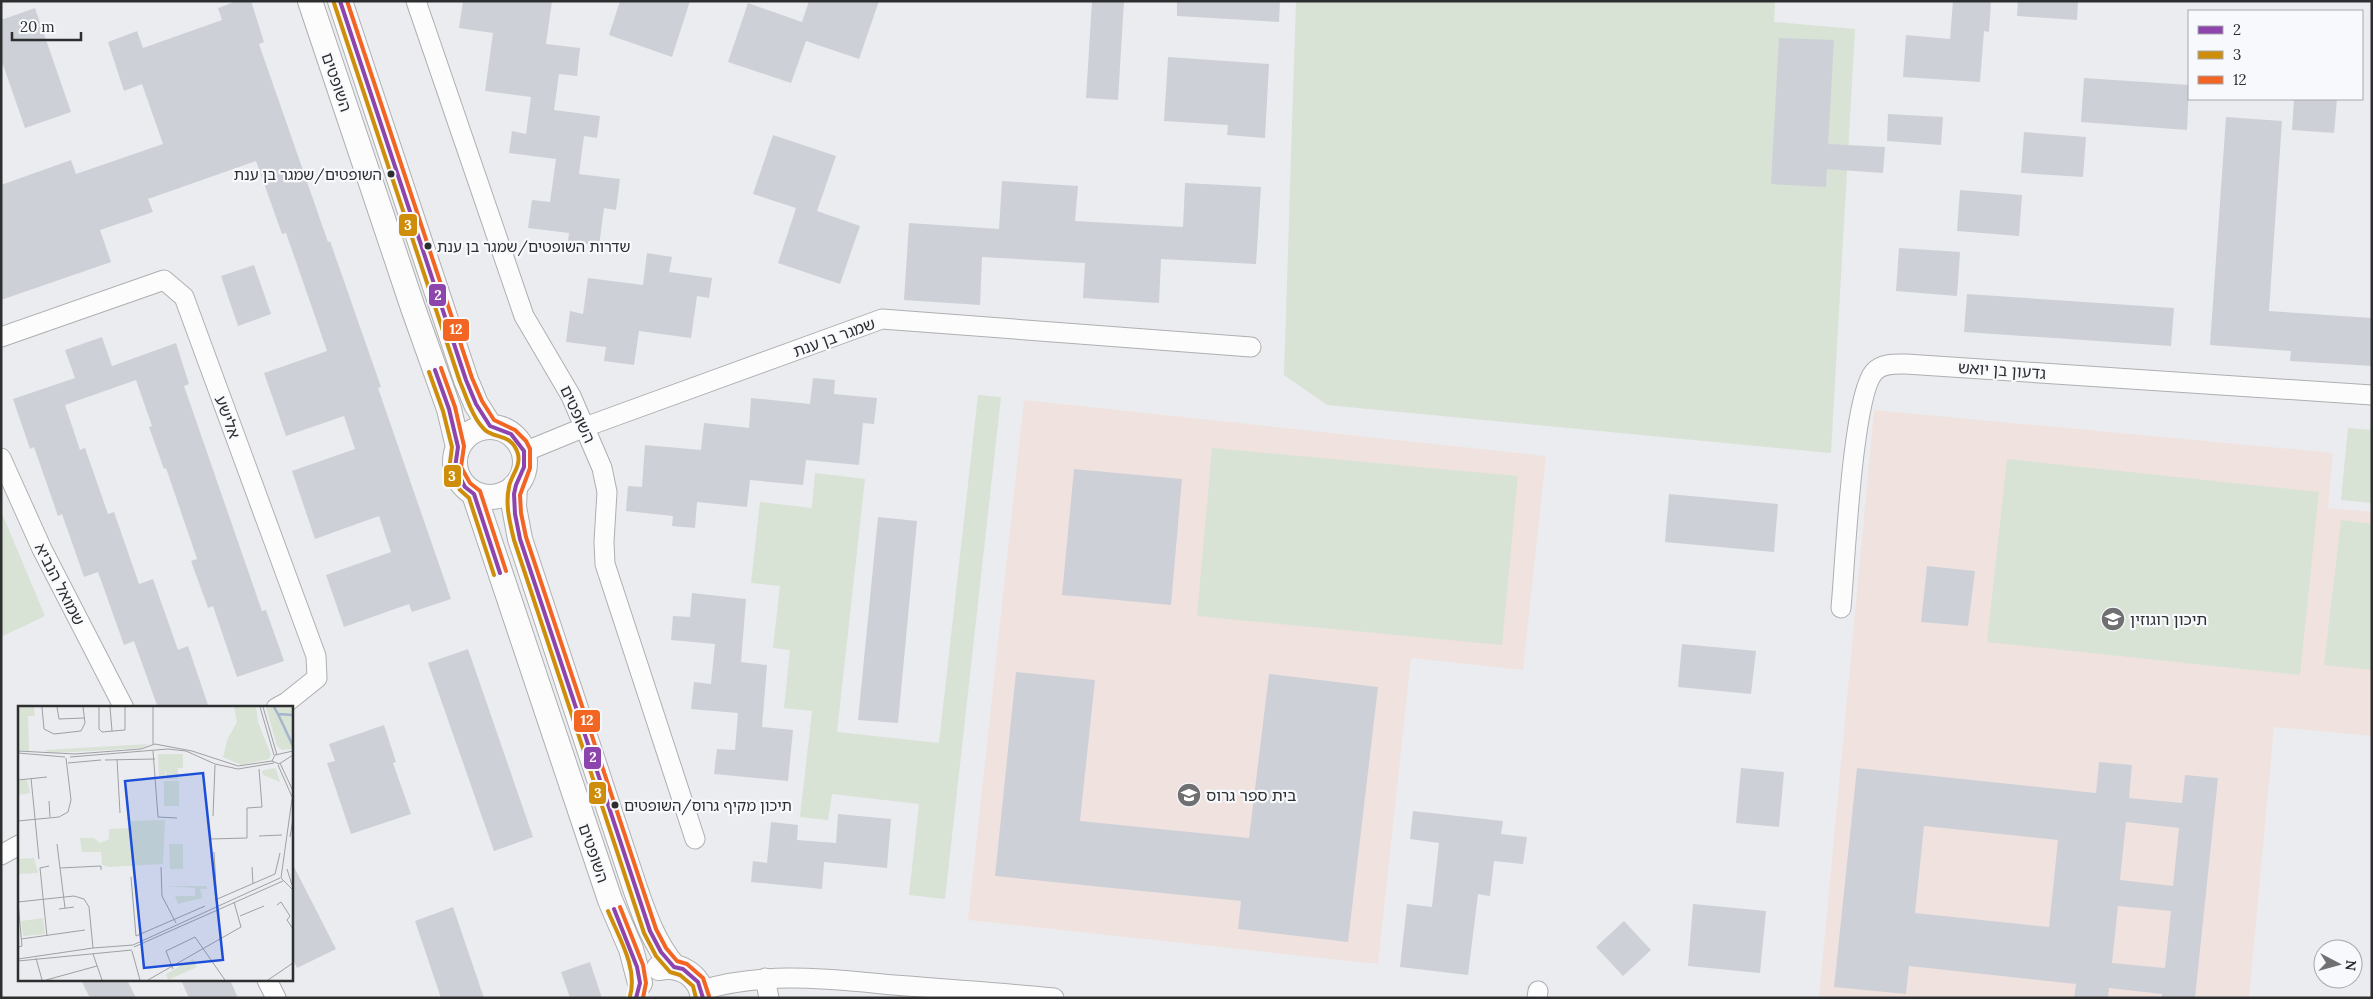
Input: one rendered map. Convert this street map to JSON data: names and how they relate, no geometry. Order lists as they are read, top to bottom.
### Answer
{
  "streets": {
    "street": [
      "השופטים",
      "שמגר בן ענת",
      "גדעון בן יואש",
      "אלישע",
      "שמואל הנביא"
    ]
  },
  "crossings": [
    ["השופטים", "שמגר בן ענת"]
  ],
  "places": {
    "other": ["השופטים/שמגר בן ענת", "שדרות השופטים/שמגר בן ענת", "תיכון מקיף גרוס/השופטים"],
    "school or university": ["תיכון רוגוזין", "בית ספר גרוס"]
  },
  "lines": ["transit line 2", "transit line 12", "transit line 3"],
  "legend": ["2", "3", "12"],
  "scale_bar": "20 m",
  "north": "right"
}
